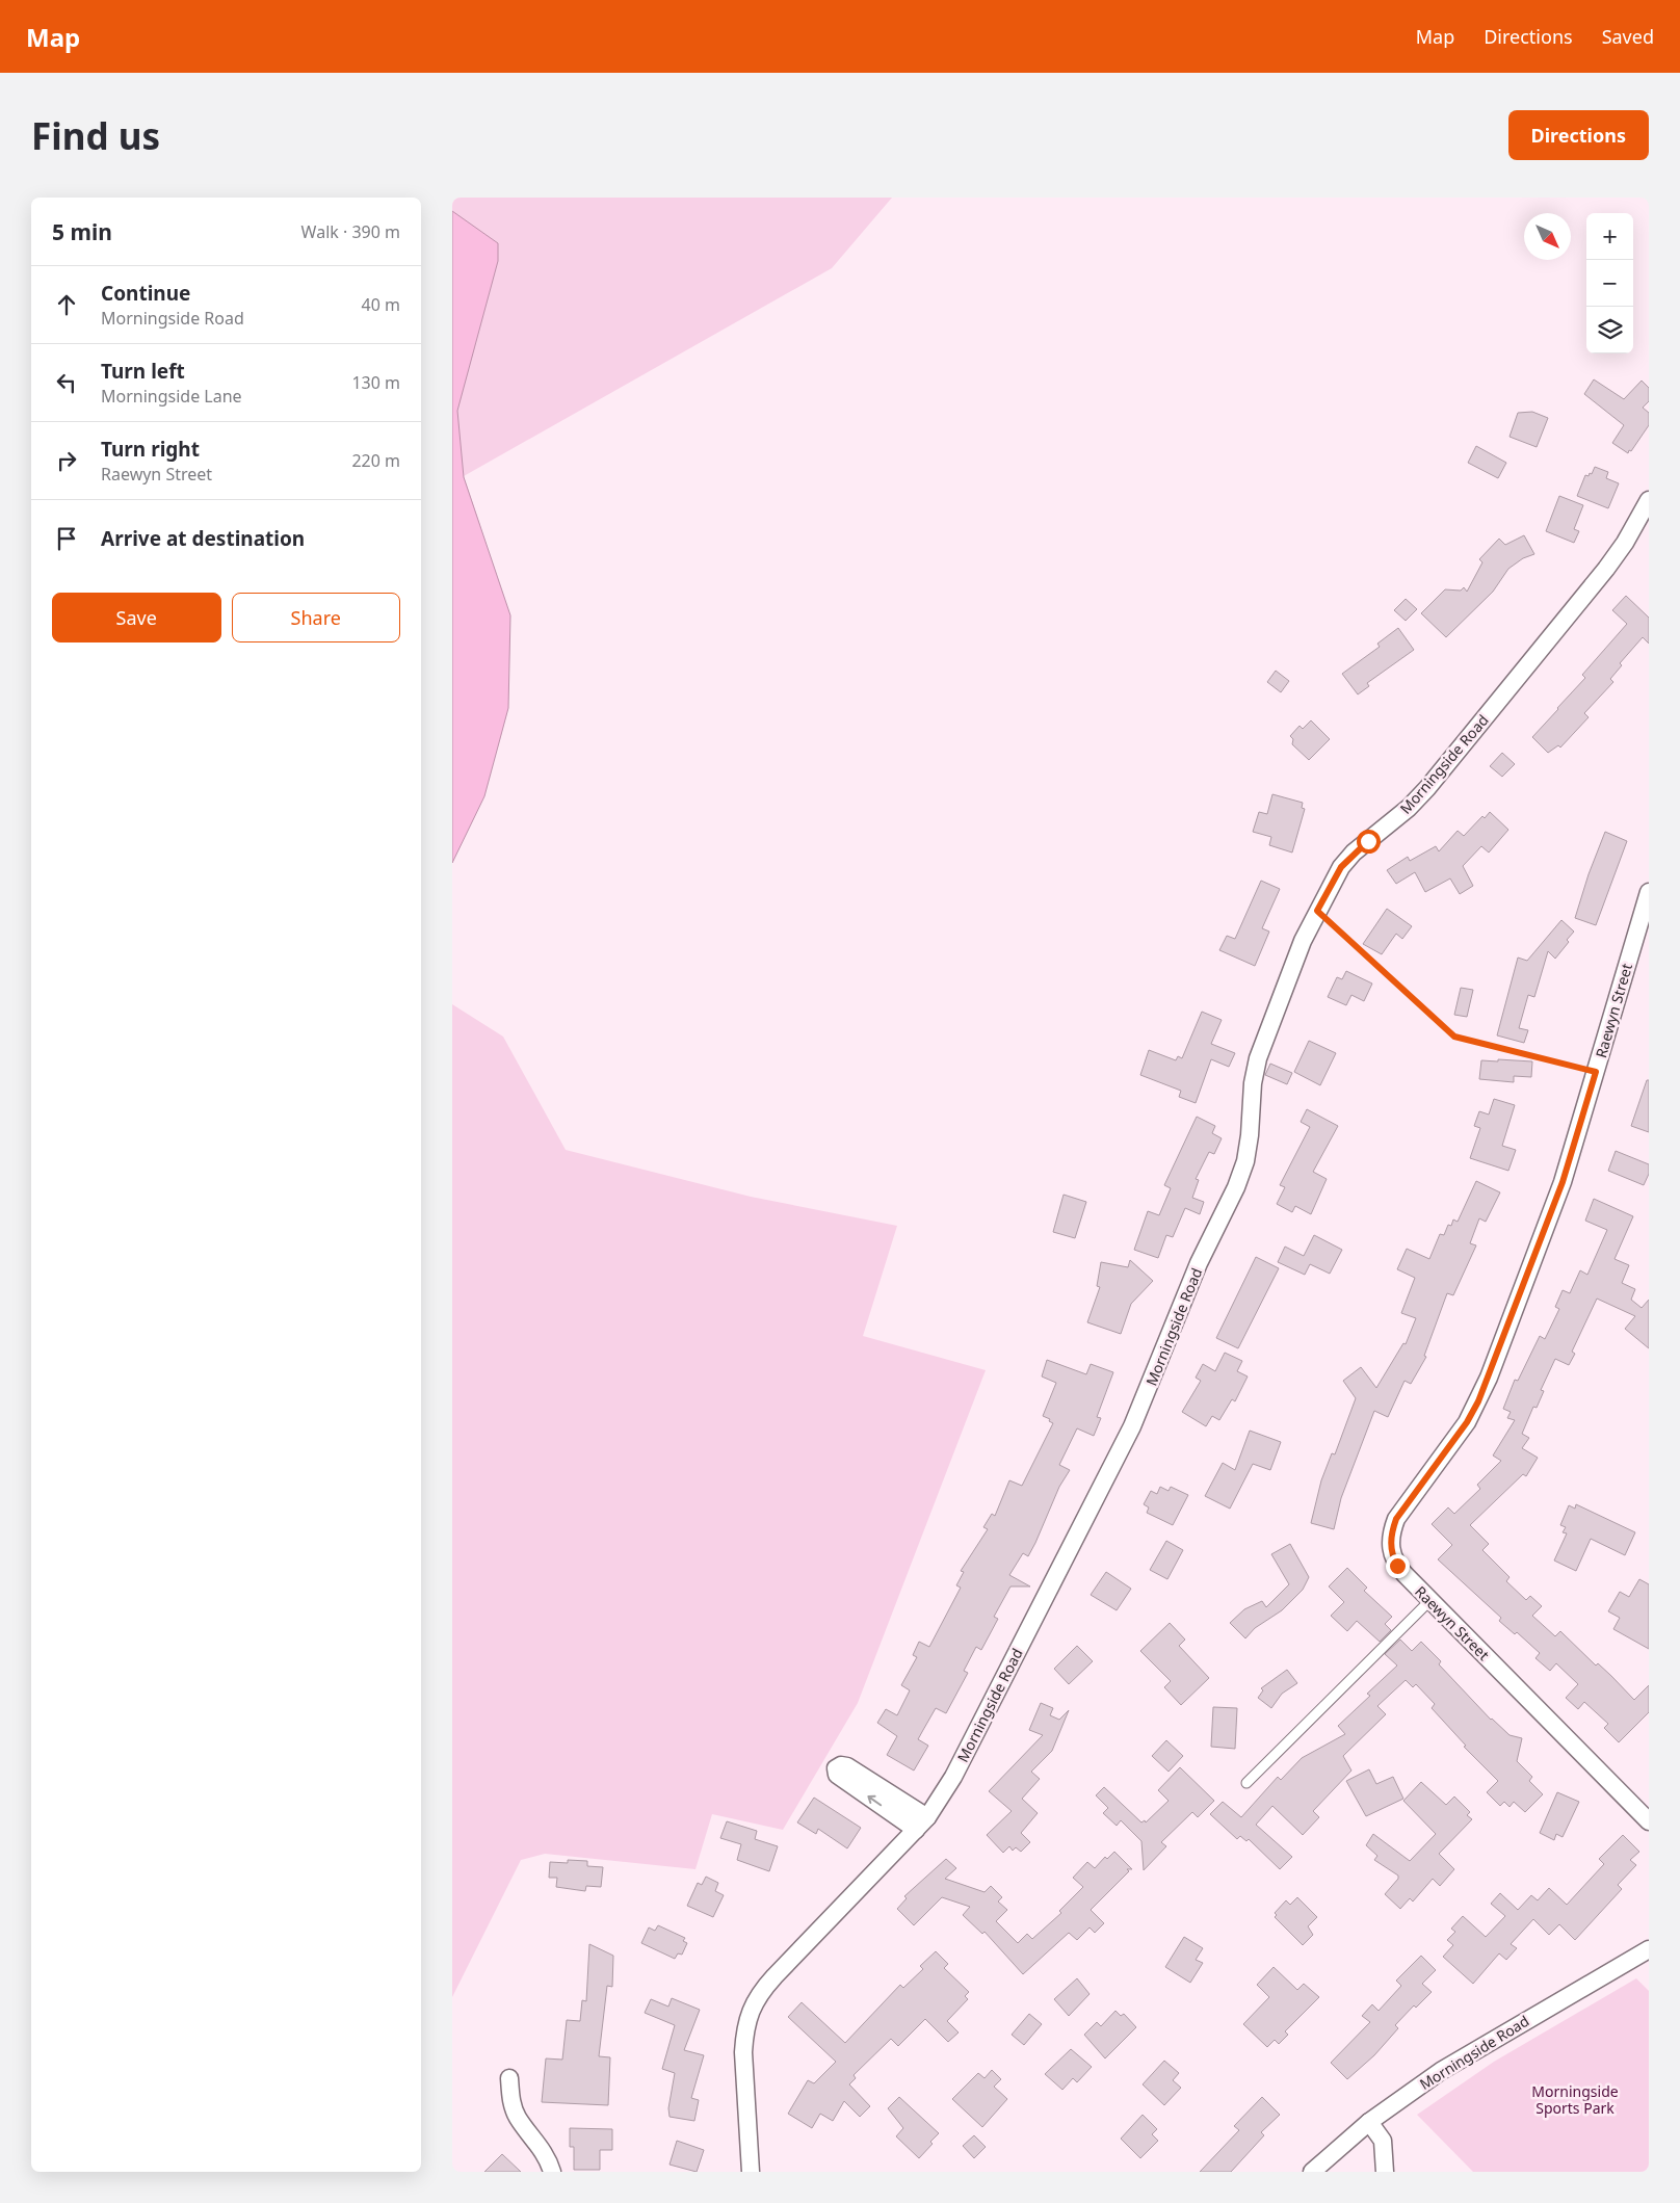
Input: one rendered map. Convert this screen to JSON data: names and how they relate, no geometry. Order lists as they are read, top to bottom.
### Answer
{
  "streets": {
    "street": ["Morningside Road", "Raewyn Street"]
  },
  "parks": ["Morningside Sports Park"],
  "north": "bottom right",
  "page": {
    "header": "Map",
    "nav": ["Map", "Directions", "Saved"],
    "buttons": [
      "Directions",
      ["Save", "Share"]
    ],
    "title": "Find us",
    "heading": ["5 min", "Walk · 390 m"],
    "map_buttons": ["+", "−"],
    "list": [
      ["Continue", "Morningside Road", "40 m"],
      ["Turn left", "Morningside Lane", "130 m"],
      ["Turn right", "Raewyn Street", "220 m"],
      "Arrive at destination"
    ]
  }
}
